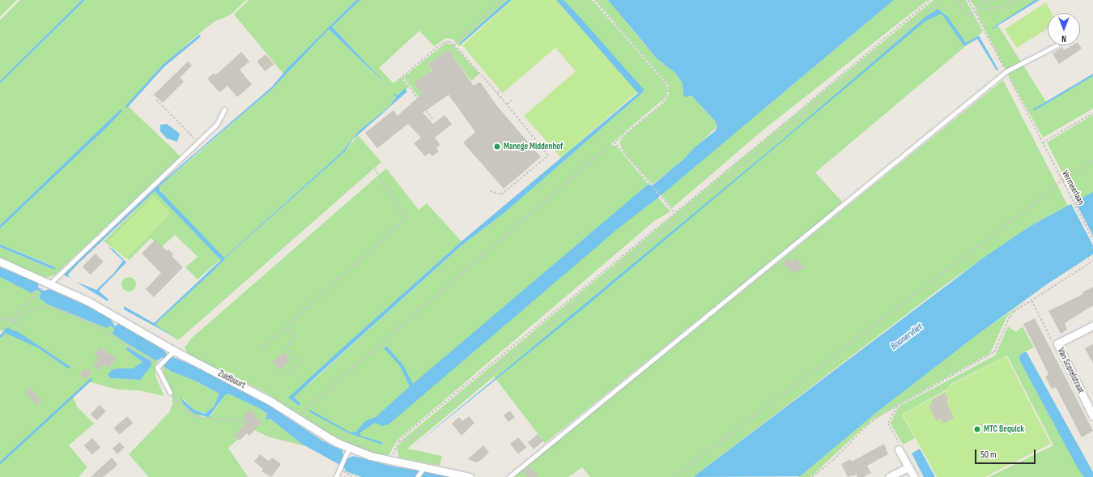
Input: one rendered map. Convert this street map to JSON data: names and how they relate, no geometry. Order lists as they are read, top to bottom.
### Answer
{
  "streets": {
    "street": ["Van Scorelstraat", "Zuidbuurt"],
    "path": ["Vermeerlaan"]
  },
  "water": ["Boonervliet"],
  "places": ["Manege Middenhof", "MTC Bequick"],
  "scale_bar": "50 m",
  "north": "bottom"
}
